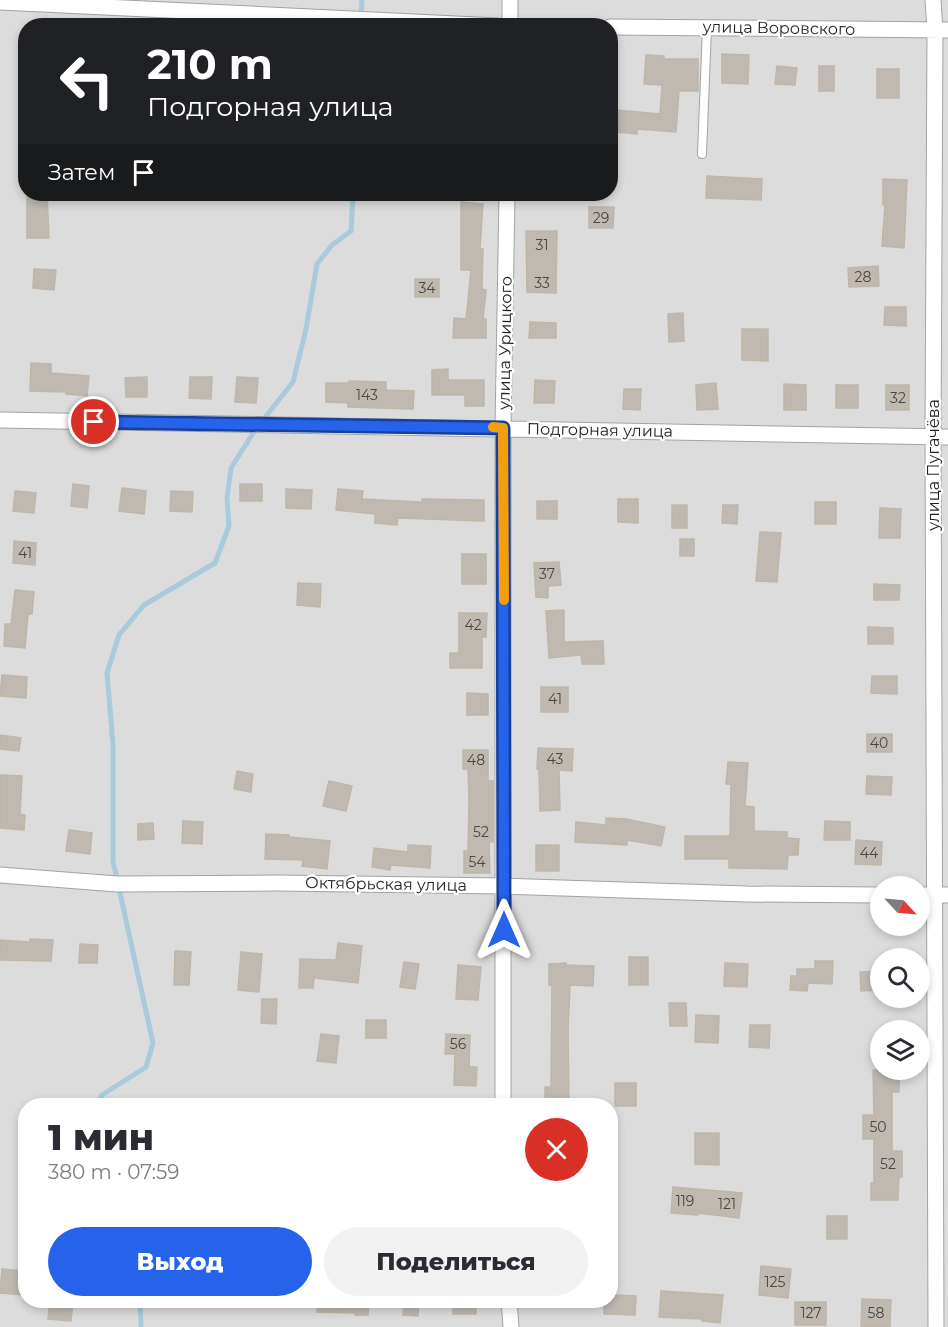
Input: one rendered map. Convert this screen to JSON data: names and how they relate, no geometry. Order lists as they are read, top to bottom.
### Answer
{
  "streets": {
    "street": [
      "улица Воровского",
      "улица Урицкого",
      "Подгорная улица",
      "улица Пугачёва",
      "Октябрьская улица"
    ]
  },
  "crossings": [
    ["улица Воровского", "улица Пугачёва"],
    ["улица Урицкого", "Подгорная улица"],
    ["улица Урицкого", "Октябрьская улица"],
    ["Подгорная улица", "улица Пугачёва"]
  ],
  "house_numbers": [
    "29",
    "31",
    "28",
    "33",
    "34",
    "143",
    "32",
    "41",
    "37",
    "42",
    "41",
    "40",
    "43",
    "48",
    "52",
    "44",
    "54",
    "56",
    "50",
    "52",
    "119",
    "121",
    "125",
    "127",
    "58"
  ],
  "north": "bottom right",
  "page": {
    "turn": ["210 m", "Подгорная улица"],
    "then": "Затем",
    "heading": ["1 мин", "380 m · 07:59"],
    "buttons": ["Выход", "Поделиться"]
  }
}
